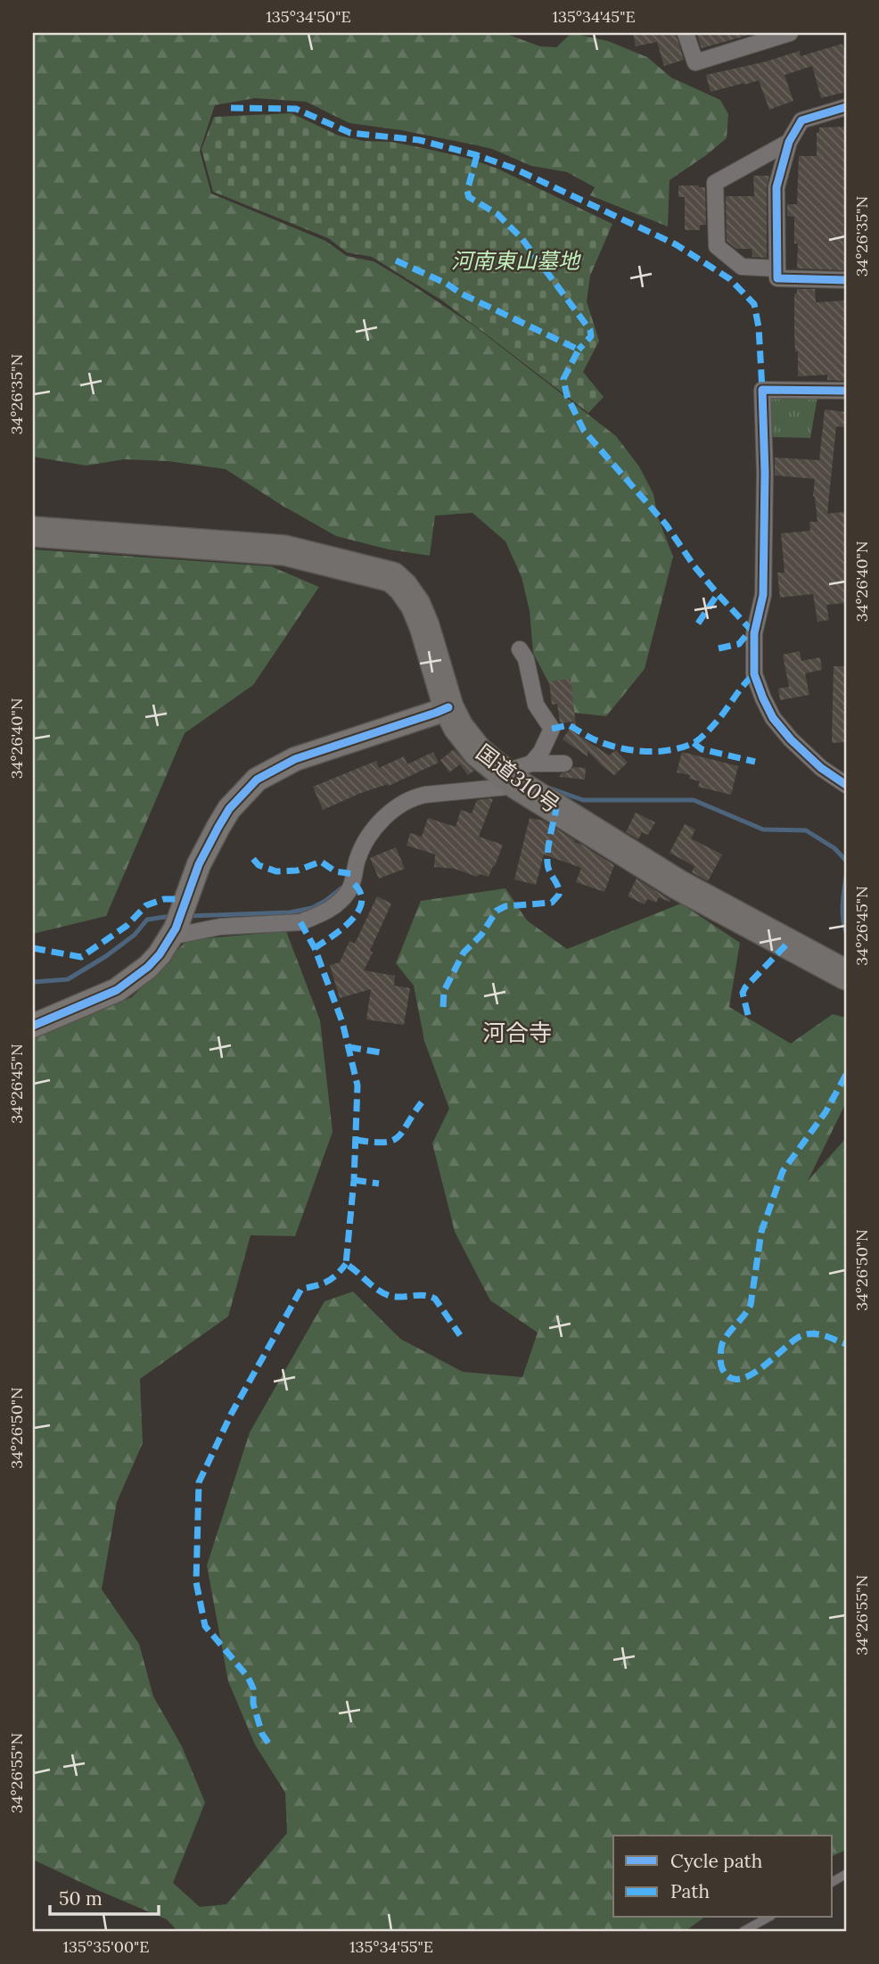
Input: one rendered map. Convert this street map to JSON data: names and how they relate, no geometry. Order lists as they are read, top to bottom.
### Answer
{
  "streets": {
    "highway": ["国道310号"]
  },
  "districts": ["河合寺"],
  "parks": ["河南東山墓地"],
  "legend": ["Cycle path", "Path"],
  "scale_bar": "50 m",
  "coordinates": [
    "135°34'50\"E",
    "135°34'45\"E",
    "34°26'35\"N",
    "34°26'40\"N",
    "34°26'45\"N",
    "34°26'50\"N",
    "34°26'55\"N",
    "135°35'00\"E",
    "135°34'55\"E"
  ]
}
